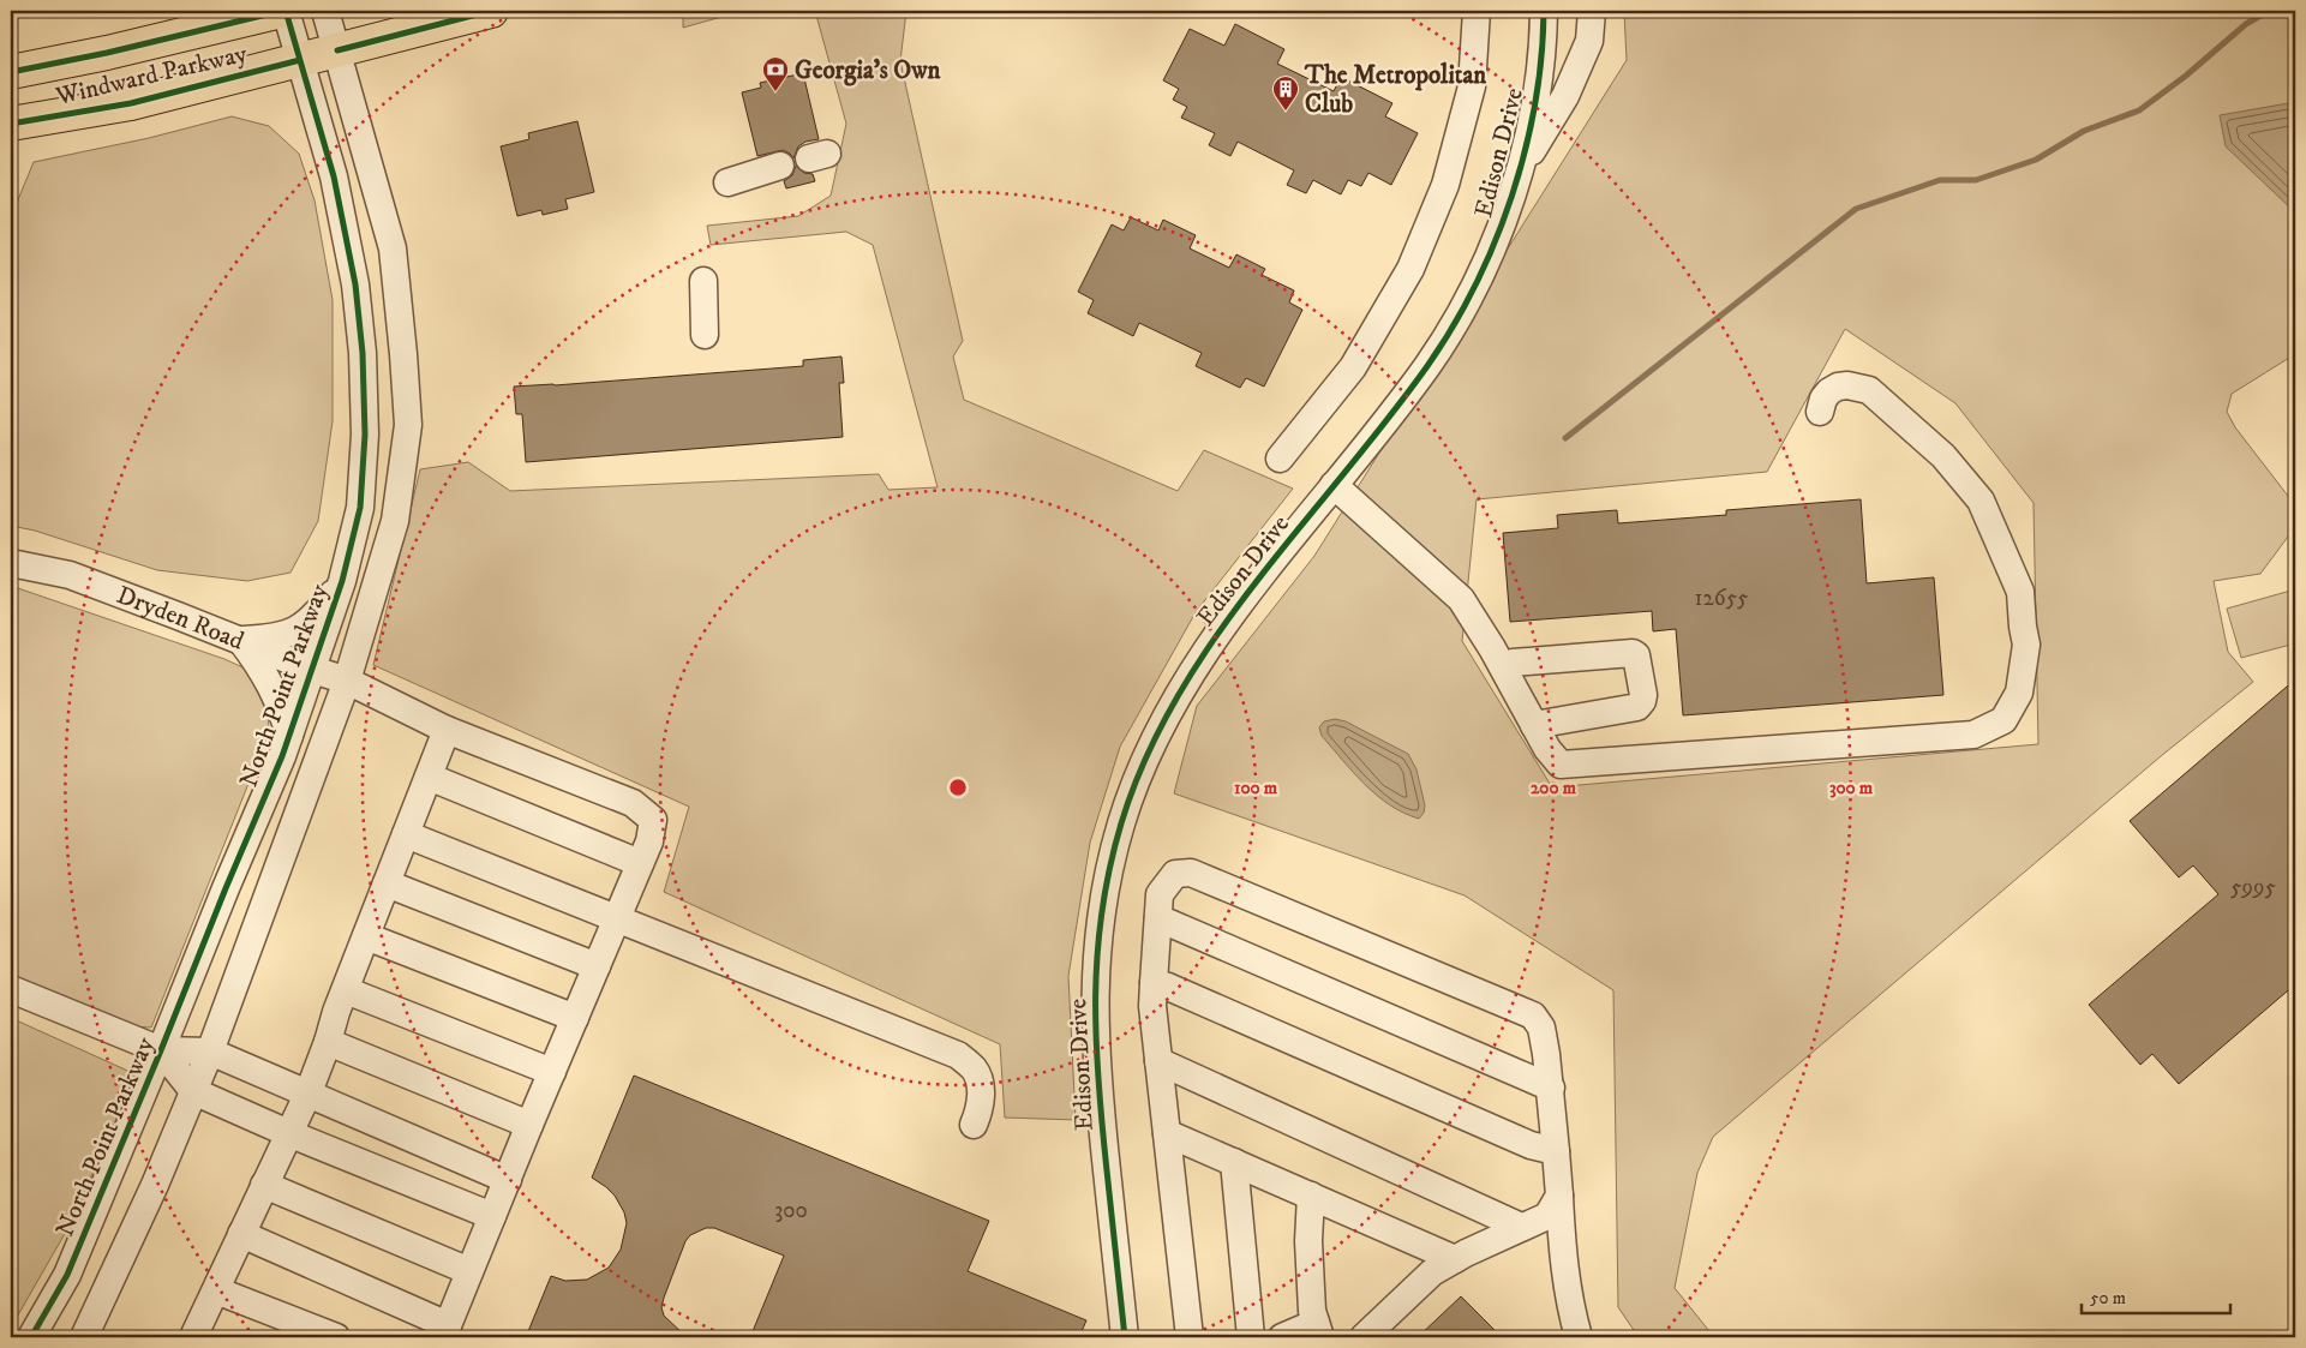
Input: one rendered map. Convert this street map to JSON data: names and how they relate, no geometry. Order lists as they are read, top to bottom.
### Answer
{
  "streets": {
    "main road": ["Windward Parkway"],
    "street": ["Edison Drive", "Dryden Road", "North Point Parkway"]
  },
  "crossings": [
    ["Windward Parkway", "North Point Parkway"],
    ["Dryden Road", "North Point Parkway"]
  ],
  "places": {
    "bank": ["Georgia's Own"],
    "building": ["The Metropolitan Club"]
  },
  "house_numbers": ["12655", "5995", "300"],
  "scale_bar": "50 m",
  "rings": ["100 m", "200 m", "300 m"]
}
